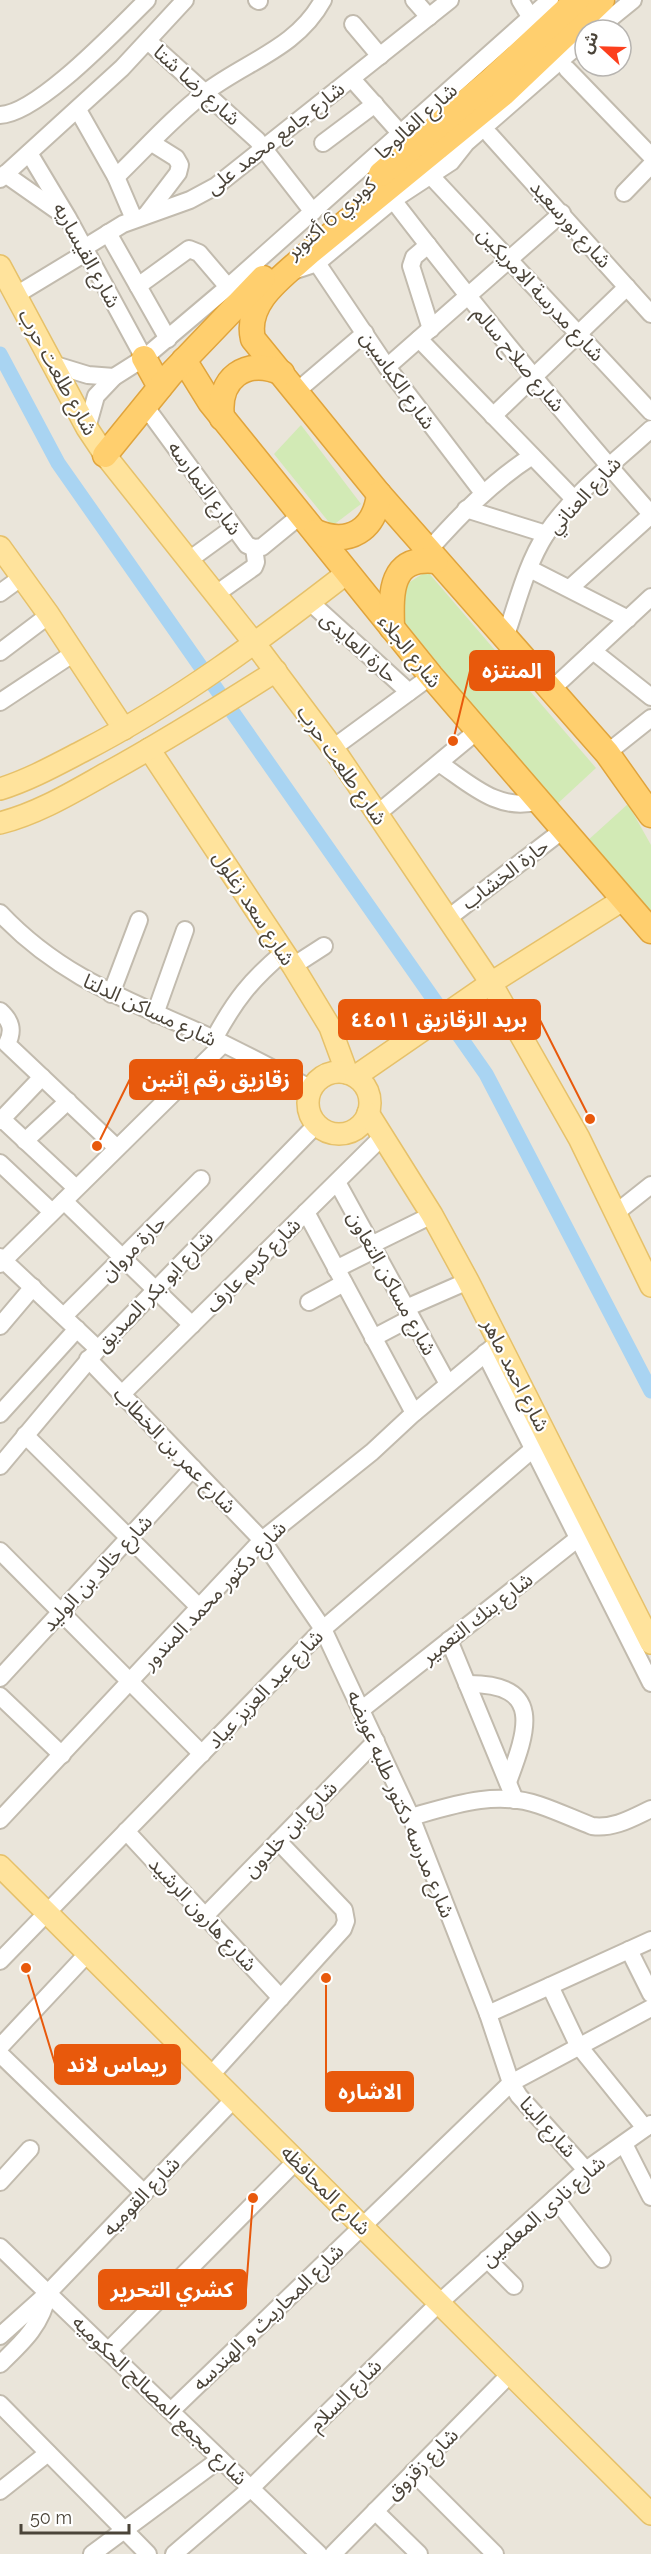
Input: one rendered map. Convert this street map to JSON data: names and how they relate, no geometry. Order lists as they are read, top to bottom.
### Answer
{
  "streets": {
    "highway": ["كوبري 6 أكتوبر", "شارع الجلاء"],
    "main road": [
      "شارع طلعت حرب",
      "شارع سعد زغلول",
      "شارع احمد ماهر",
      "شارع المحافظه"
    ],
    "street": [
      "شارع رضا شتا",
      "شارع الفالوجا",
      "شارع جامع محمد على",
      "شارع بورسعيد",
      "شارع القيساريه",
      "شارع مدرسة الامريكين",
      "شارع صلاح سالم",
      "شارع الكباسين",
      "شارع النمارسه",
      "شارع العناني",
      "حارة العايدى",
      "حارة الخشاب",
      "شارع مساكن الدلتا",
      "حارة مروان",
      "شارع كريم عارف",
      "شارع مساكن التعاون",
      "شارع ابو بكر الصديق",
      "شارع عمر بن الخطاب",
      "شارع خالد بن الوليد",
      "شارع دكتور محمد المندور",
      "شارع بنك التعمير",
      "شارع عبد العزيز عياد",
      "شارع مدرسه دكتور طلبه عويضه",
      "شارع ابن خلدون",
      "شارع هارون الرشيد",
      "شارع البنا",
      "شارع القوميه",
      "شارع نادى المعلمين",
      "شارع المحاريث و الهندسه",
      "شارع السلام",
      "شارع مجمع المصالح الحكوميه",
      "شارع زقزوق"
    ]
  },
  "crossings": [
    ["شارع رضا شتا", "شارع الفالوجا"],
    ["شارع رضا شتا", "شارع جامع محمد على"],
    ["شارع رضا شتا", "كوبري 6 أكتوبر"],
    ["شارع الفالوجا", "كوبري 6 أكتوبر"],
    ["شارع الفالوجا", "شارع القيساريه"],
    ["شارع الفالوجا", "شارع طلعت حرب"],
    ["شارع جامع محمد على", "شارع القيساريه"],
    ["شارع جامع محمد على", "شارع طلعت حرب"],
    ["كوبري 6 أكتوبر", "شارع طلعت حرب"],
    ["كوبري 6 أكتوبر", "شارع النمارسه"],
    ["كوبري 6 أكتوبر", "شارع الجلاء"],
    ["شارع صلاح سالم", "شارع العناني"],
    ["شارع طلعت حرب", "حارة الخشاب"],
    ["شارع النمارسه", "شارع الجلاء"],
    ["شارع الجلاء", "حارة الخشاب"],
    ["شارع سعد زغلول", "شارع مساكن الدلتا"],
    ["شارع سعد زغلول", "شارع ابو بكر الصديق"],
    ["شارع سعد زغلول", "شارع احمد ماهر"],
    ["شارع مساكن الدلتا", "شارع ابو بكر الصديق"],
    ["شارع مساكن الدلتا", "شارع احمد ماهر"],
    ["حارة مروان", "شارع عمر بن الخطاب"],
    ["شارع كريم عارف", "شارع مساكن التعاون"],
    ["شارع كريم عارف", "شارع احمد ماهر"],
    ["شارع كريم عارف", "شارع عمر بن الخطاب"],
    ["شارع مساكن التعاون", "شارع دكتور محمد المندور"],
    ["شارع ابو بكر الصديق", "شارع احمد ماهر"],
    ["شارع ابو بكر الصديق", "شارع عمر بن الخطاب"],
    ["شارع احمد ماهر", "شارع دكتور محمد المندور"],
    ["شارع احمد ماهر", "شارع بنك التعمير"],
    ["شارع احمد ماهر", "شارع عبد العزيز عياد"],
    ["شارع عمر بن الخطاب", "شارع خالد بن الوليد"],
    ["شارع عمر بن الخطاب", "شارع دكتور محمد المندور"],
    ["شارع عمر بن الخطاب", "شارع مدرسه دكتور طلبه عويضه"],
    ["شارع دكتور محمد المندور", "شارع مدرسه دكتور طلبه عويضه"],
    ["شارع بنك التعمير", "شارع مدرسه دكتور طلبه عويضه"],
    ["شارع عبد العزيز عياد", "شارع مدرسه دكتور طلبه عويضه"],
    ["شارع عبد العزيز عياد", "شارع هارون الرشيد"],
    ["شارع عبد العزيز عياد", "شارع المحافظه"],
    ["شارع مدرسه دكتور طلبه عويضه", "شارع ابن خلدون"],
    ["شارع مدرسه دكتور طلبه عويضه", "شارع البنا"],
    ["شارع مدرسه دكتور طلبه عويضه", "شارع المحاريث و الهندسه"],
    ["شارع ابن خلدون", "شارع هارون الرشيد"],
    ["شارع البنا", "شارع نادى المعلمين"],
    ["شارع البنا", "شارع المحاريث و الهندسه"],
    ["شارع المحافظه", "شارع القوميه"],
    ["شارع المحافظه", "شارع نادى المعلمين"],
    ["شارع المحافظه", "شارع المحاريث و الهندسه"],
    ["شارع المحافظه", "شارع السلام"],
    ["شارع المحافظه", "شارع زقزوق"],
    ["شارع القوميه", "شارع مجمع المصالح الحكوميه"],
    ["شارع نادى المعلمين", "شارع السلام"],
    ["شارع المحاريث و الهندسه", "شارع مجمع المصالح الحكوميه"],
    ["شارع السلام", "شارع مجمع المصالح الحكوميه"]
  ],
  "places": [
    "المنتزه",
    "بريد الزقازيق ٤٤٥١١",
    "زقازيق رقم إثنين",
    "ريماس لاند",
    "الاشاره",
    "كشري التحرير"
  ],
  "scale_bar": "50 m",
  "north": "left"
}
